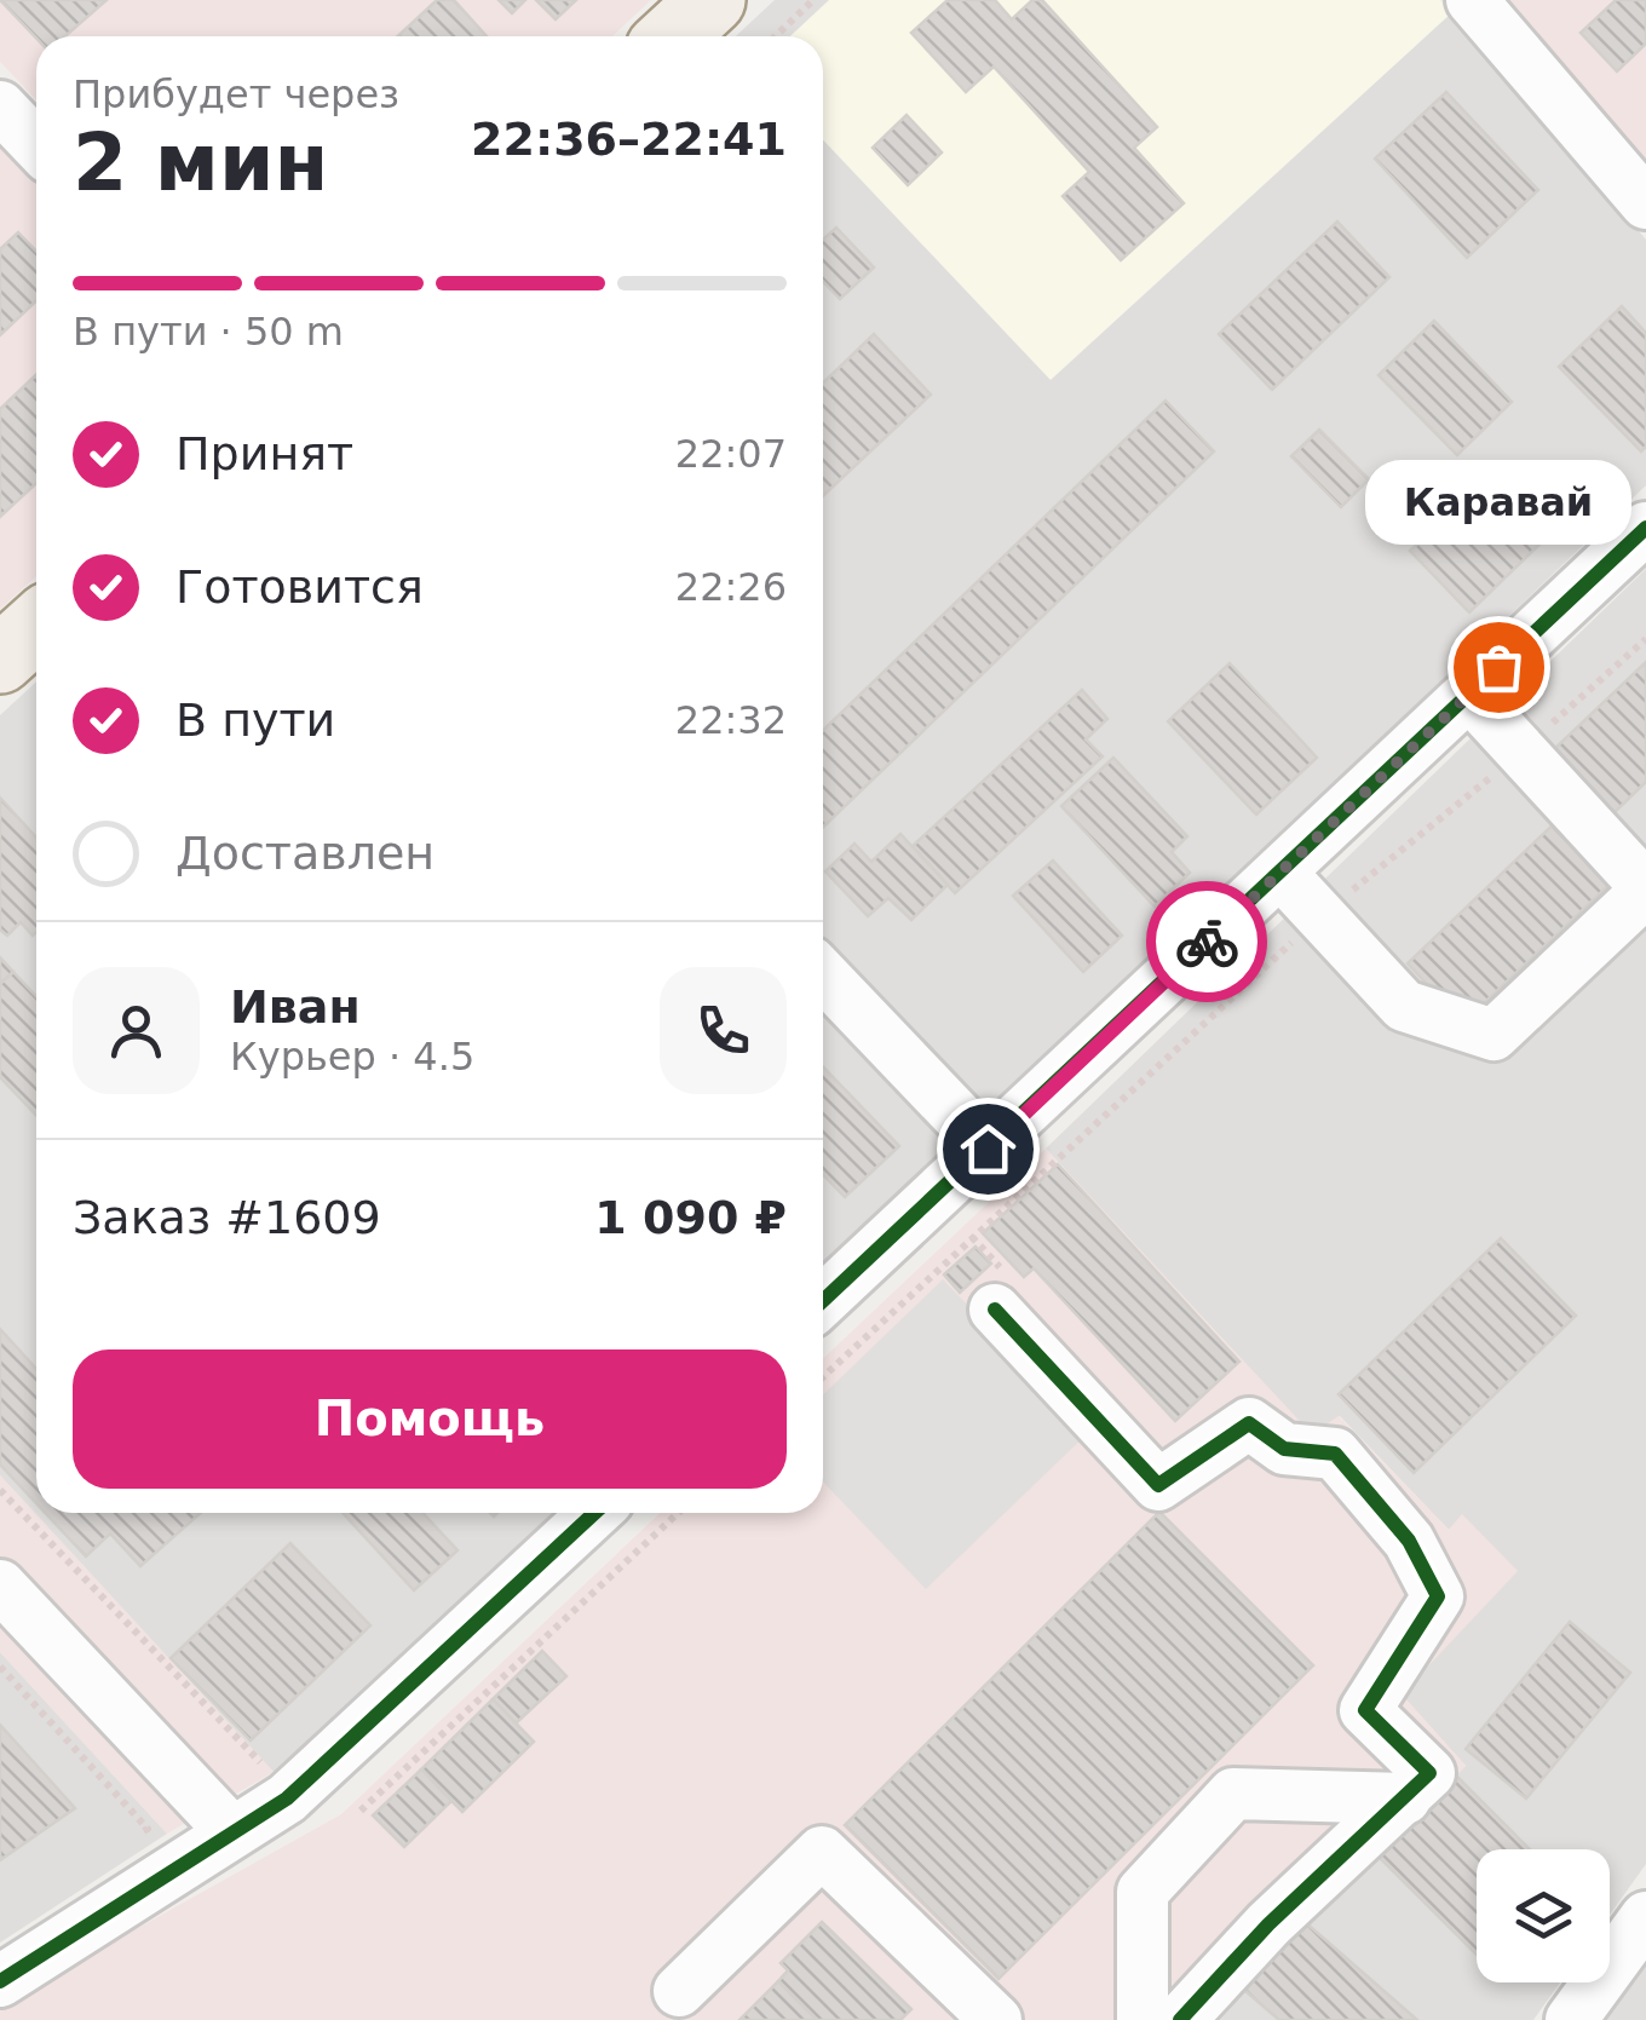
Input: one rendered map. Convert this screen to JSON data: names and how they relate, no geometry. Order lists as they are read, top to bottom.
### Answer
{
  "places": ["Каравай"],
  "page": {
    "heading": ["2 мин", "Прибудет через", "22:36–22:41"],
    "panel": [
      "Иван",
      "Курьер · 4.5",
      "Заказ #1609",
      "1 090 ₽"
    ],
    "bar": "В пути · 50 m",
    "list": [
      ["Принят", "22:07"],
      ["Готовится", "22:26"],
      ["В пути", "22:32"],
      "Доставлен"
    ],
    "bubble": "Каравай",
    "buttons": "Помощь"
  }
}
